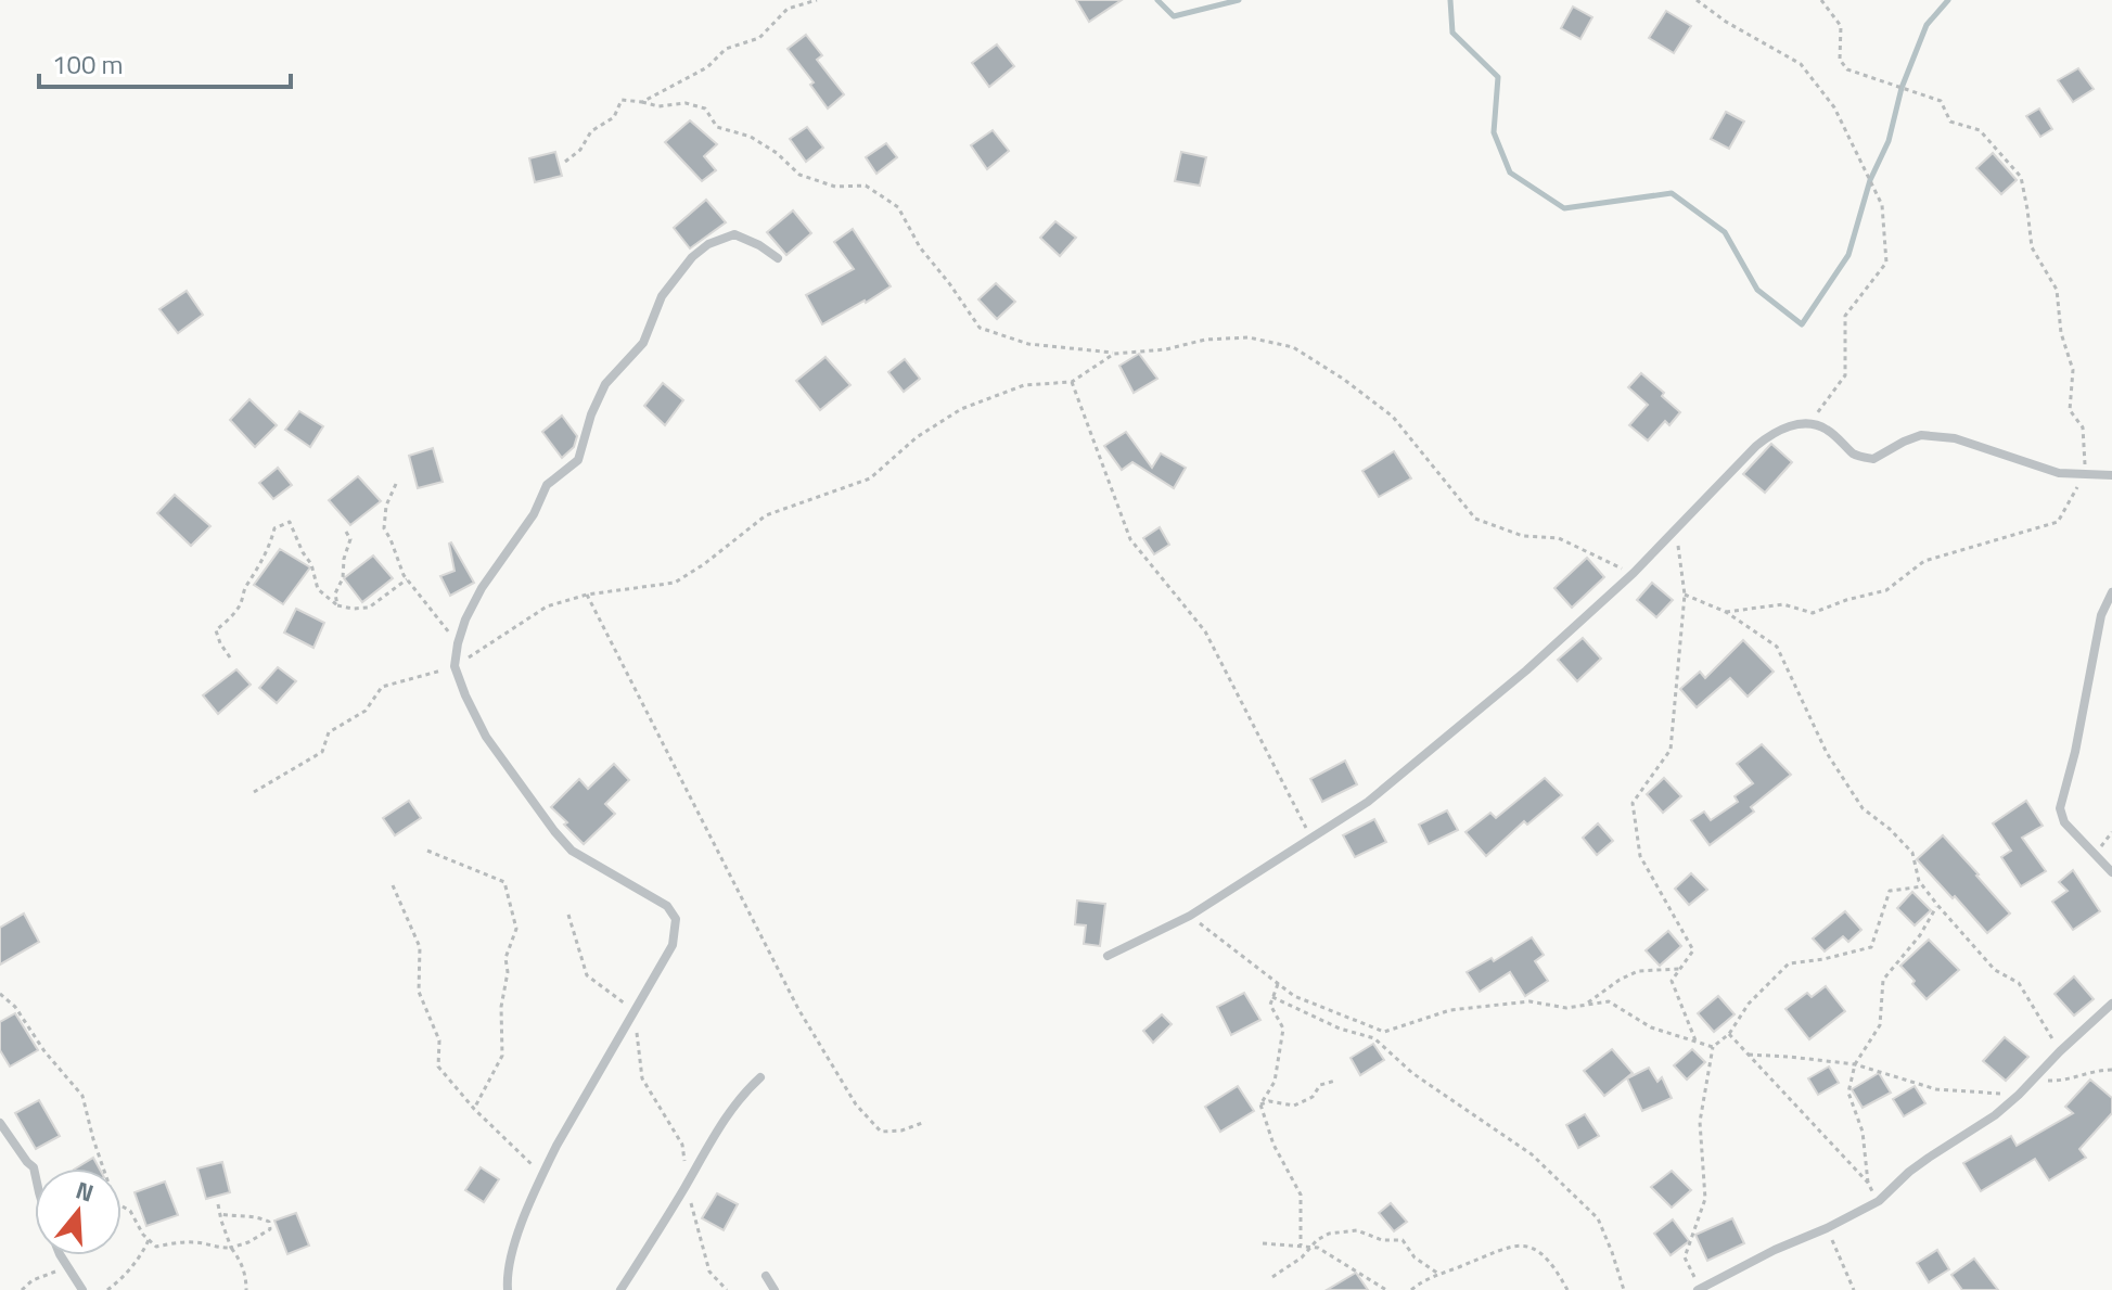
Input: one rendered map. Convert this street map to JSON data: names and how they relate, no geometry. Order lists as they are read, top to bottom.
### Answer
{
  "scale_bar": "100 m",
  "north": "top"
}
